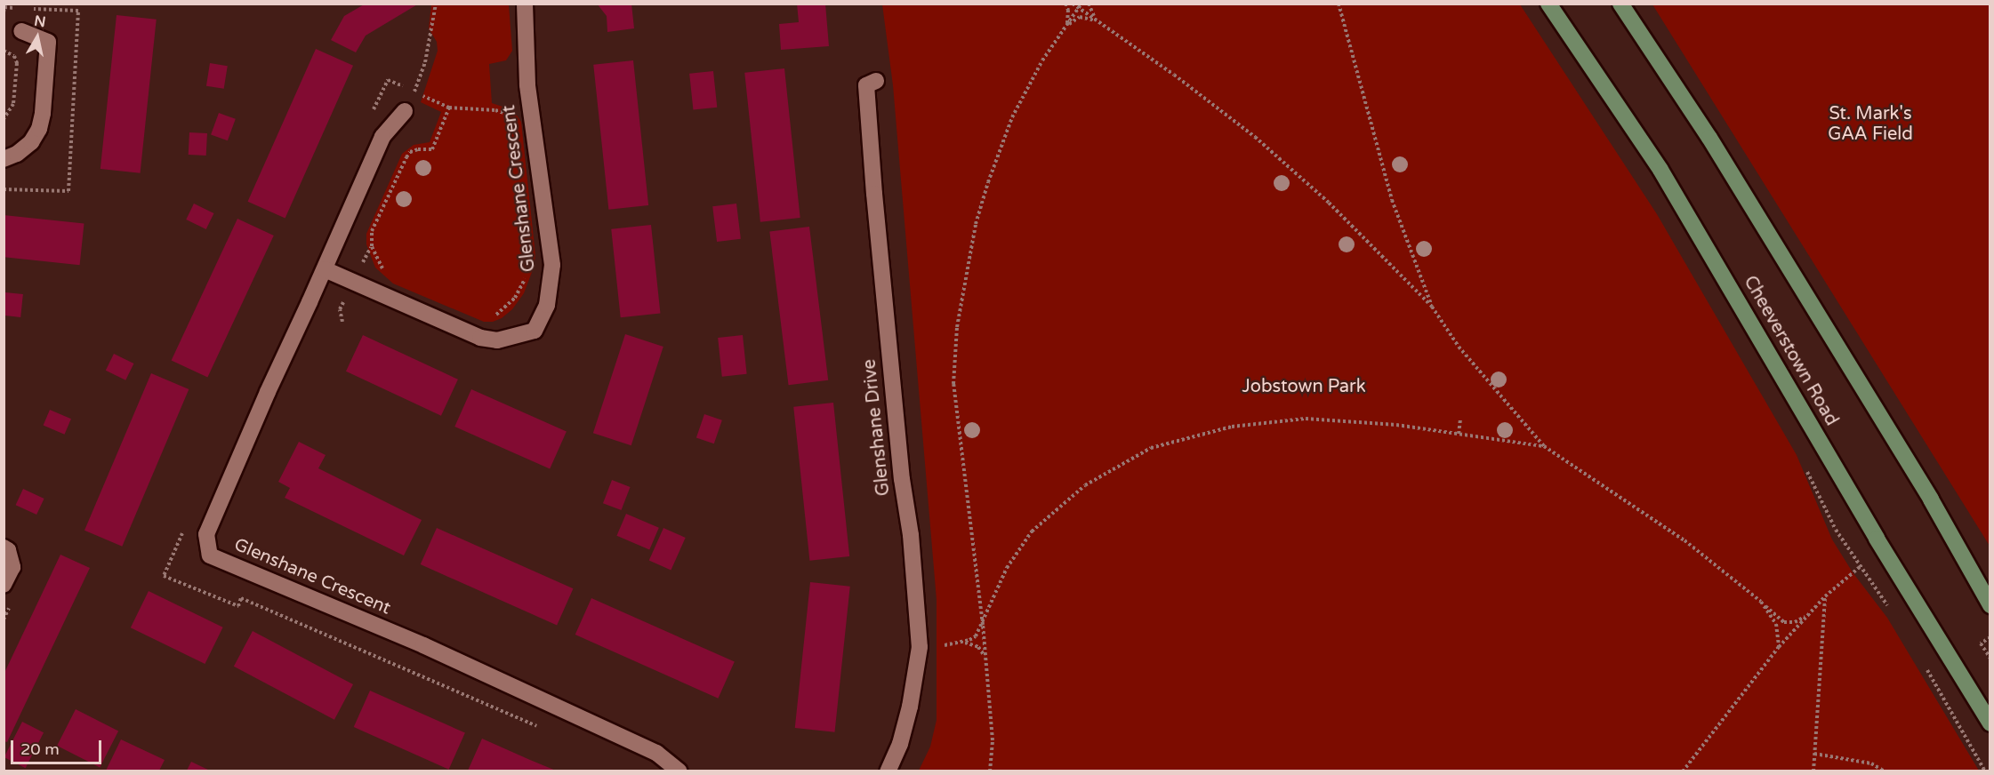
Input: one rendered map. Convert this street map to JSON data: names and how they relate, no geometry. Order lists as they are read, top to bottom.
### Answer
{
  "streets": {
    "main road": ["Cheeverstown Road"],
    "street": ["Glenshane Crescent", "Glenshane Drive"]
  },
  "parks": ["St. Mark's GAA Field", "Jobstown Park"],
  "scale_bar": "20 m",
  "north": "top"
}
